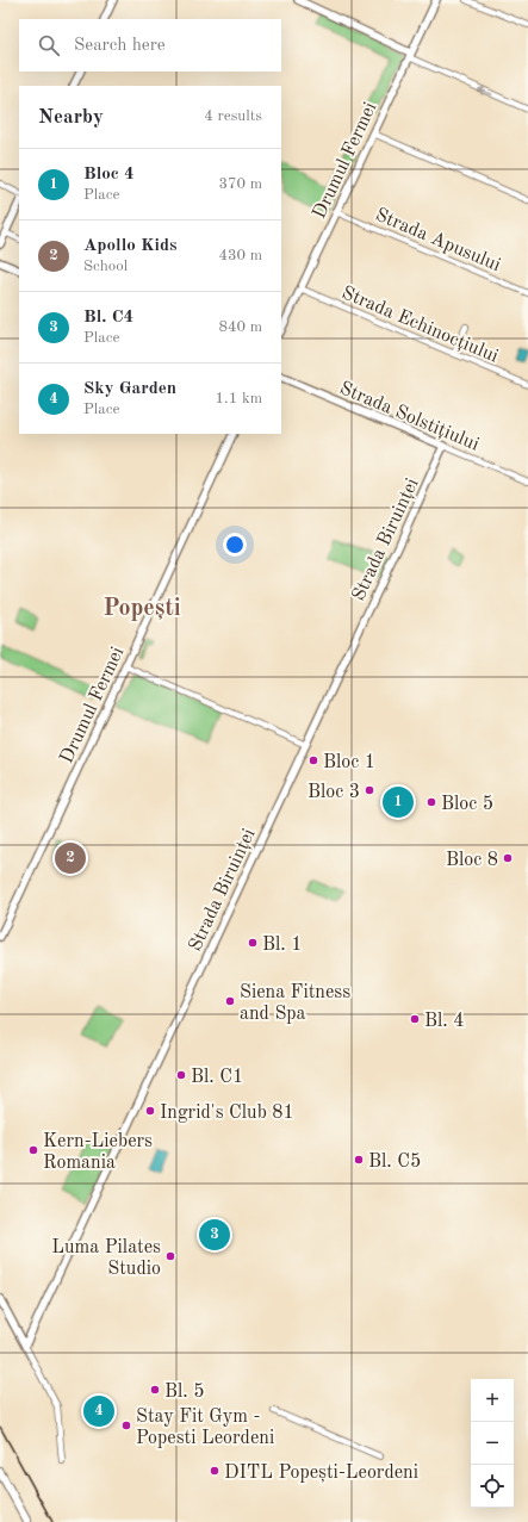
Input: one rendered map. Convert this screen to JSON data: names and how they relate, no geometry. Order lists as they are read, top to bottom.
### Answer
{
  "streets": {
    "street": [
      "Drumul Fermei",
      "Strada Apusului",
      "Strada Echinocțiului",
      "Strada Solstițiului",
      "Strada Biruinței"
    ]
  },
  "crossings": [
    ["Drumul Fermei", "Strada Apusului"],
    ["Drumul Fermei", "Strada Echinocțiului"],
    ["Strada Solstițiului", "Strada Biruinței"]
  ],
  "districts": ["Popești"],
  "places": [
    "Bloc 1",
    "Bloc 3",
    "Bloc 5",
    "Bloc 8",
    "Bl. 1",
    "Siena Fitness and Spa",
    "Bl. 4",
    "Bl. C1",
    "Ingrid's Club 81",
    "Kern-Liebers Romania",
    "Bl. C5",
    "Luma Pilates Studio",
    "Bl. 5",
    "Stay Fit Gym - Popesti Leordeni",
    "DITL Popești-Leordeni"
  ],
  "page": {
    "search": "Search here",
    "heading": ["Nearby", "4 results"],
    "list": [
      {
        "mark": "1",
        "name": "Bloc 4",
        "note": "Place",
        "value": "370 m"
      },
      {
        "mark": "2",
        "name": "Apollo Kids",
        "note": "School",
        "value": "430 m"
      },
      {
        "mark": "3",
        "name": "Bl. C4",
        "note": "Place",
        "value": "840 m"
      },
      {
        "mark": "4",
        "name": "Sky Garden",
        "note": "Place",
        "value": "1.1 km"
      }
    ],
    "pins": [
      "1",
      "2",
      "3",
      "4"
    ],
    "map_buttons": ["+", "−"]
  }
}
